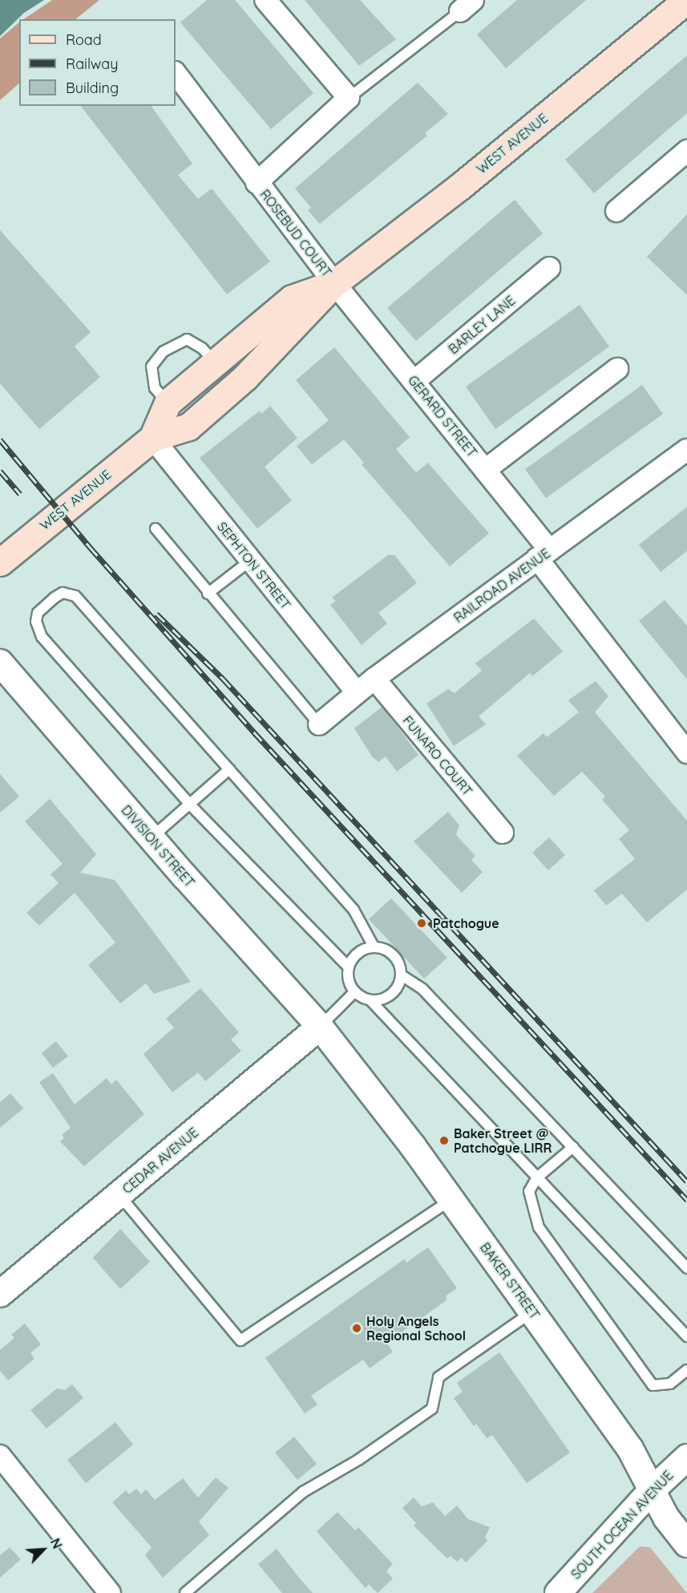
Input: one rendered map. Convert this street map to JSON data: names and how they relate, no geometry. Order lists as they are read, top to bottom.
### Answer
{
  "streets": {
    "main road": ["WEST AVENUE"],
    "street": [
      "ROSEBUD COURT",
      "BARLEY LANE",
      "GERARD STREET",
      "SEPHTON STREET",
      "RAILROAD AVENUE",
      "FUNARO COURT",
      "DIVISION STREET",
      "CEDAR AVENUE",
      "BAKER STREET",
      "SOUTH OCEAN AVENUE"
    ]
  },
  "crossings": [
    ["WEST AVENUE", "ROSEBUD COURT"],
    ["WEST AVENUE", "GERARD STREET"],
    ["WEST AVENUE", "SEPHTON STREET"],
    ["ROSEBUD COURT", "GERARD STREET"],
    ["BARLEY LANE", "GERARD STREET"],
    ["GERARD STREET", "RAILROAD AVENUE"],
    ["SEPHTON STREET", "RAILROAD AVENUE"],
    ["RAILROAD AVENUE", "FUNARO COURT"],
    ["DIVISION STREET", "CEDAR AVENUE"],
    ["DIVISION STREET", "BAKER STREET"],
    ["CEDAR AVENUE", "BAKER STREET"],
    ["BAKER STREET", "SOUTH OCEAN AVENUE"]
  ],
  "places": ["Patchogue", "Baker Street @ Patchogue LIRR", "Holy Angels Regional School"],
  "legend": ["Road", "Railway", "Building"],
  "north": "top right"
}
